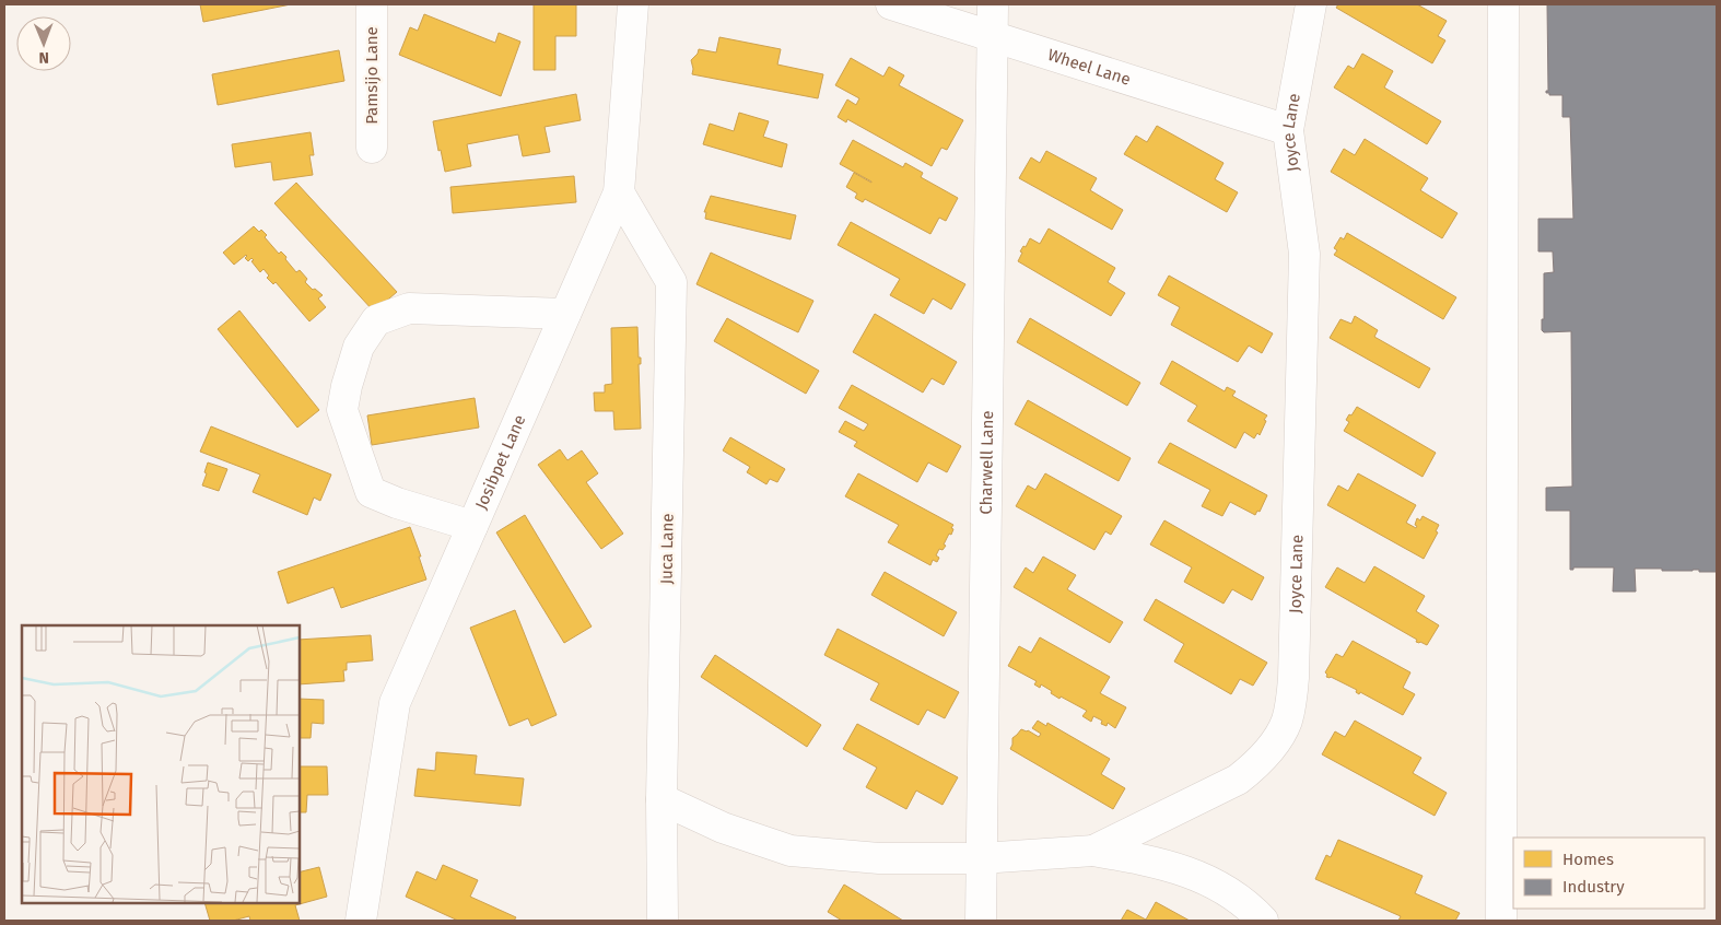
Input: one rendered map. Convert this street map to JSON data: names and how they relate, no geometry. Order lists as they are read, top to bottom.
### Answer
{
  "streets": {
    "street": [
      "Wheel Lane",
      "Pamsijo Lane",
      "Joyce Lane",
      "Josibpet Lane",
      "Charwell Lane",
      "Juca Lane"
    ]
  },
  "crossings": [
    ["Wheel Lane", "Joyce Lane"],
    ["Wheel Lane", "Charwell Lane"],
    ["Josibpet Lane", "Juca Lane"]
  ],
  "legend": ["Homes", "Industry"],
  "north": "bottom"
}
